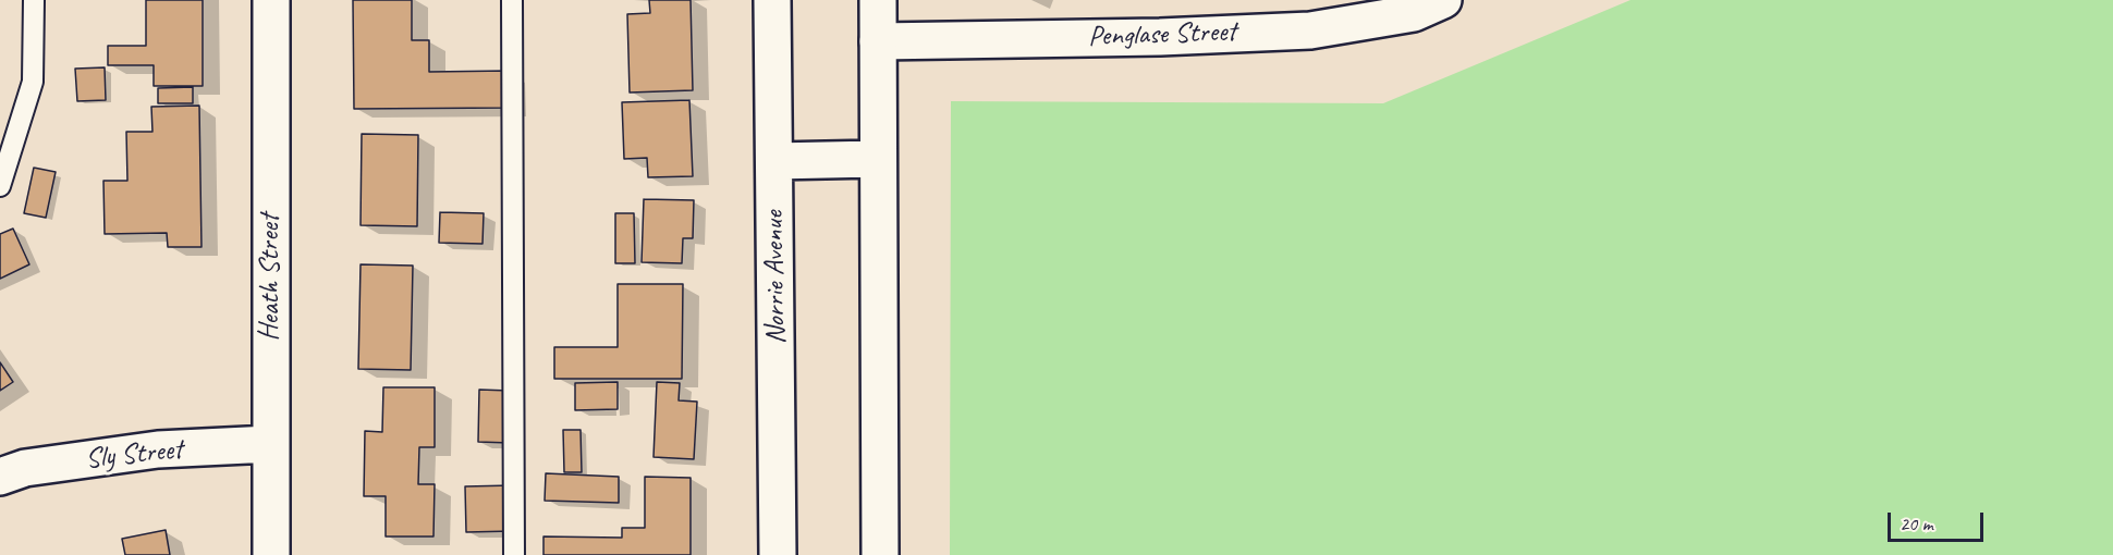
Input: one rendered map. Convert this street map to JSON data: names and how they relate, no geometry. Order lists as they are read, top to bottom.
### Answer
{
  "streets": {
    "street": [
      "Penglase Street",
      "Heath Street",
      "Norrie Avenue",
      "Sly Street"
    ]
  },
  "crossings": [
    ["Heath Street", "Sly Street"]
  ],
  "scale_bar": "20 m"
}
